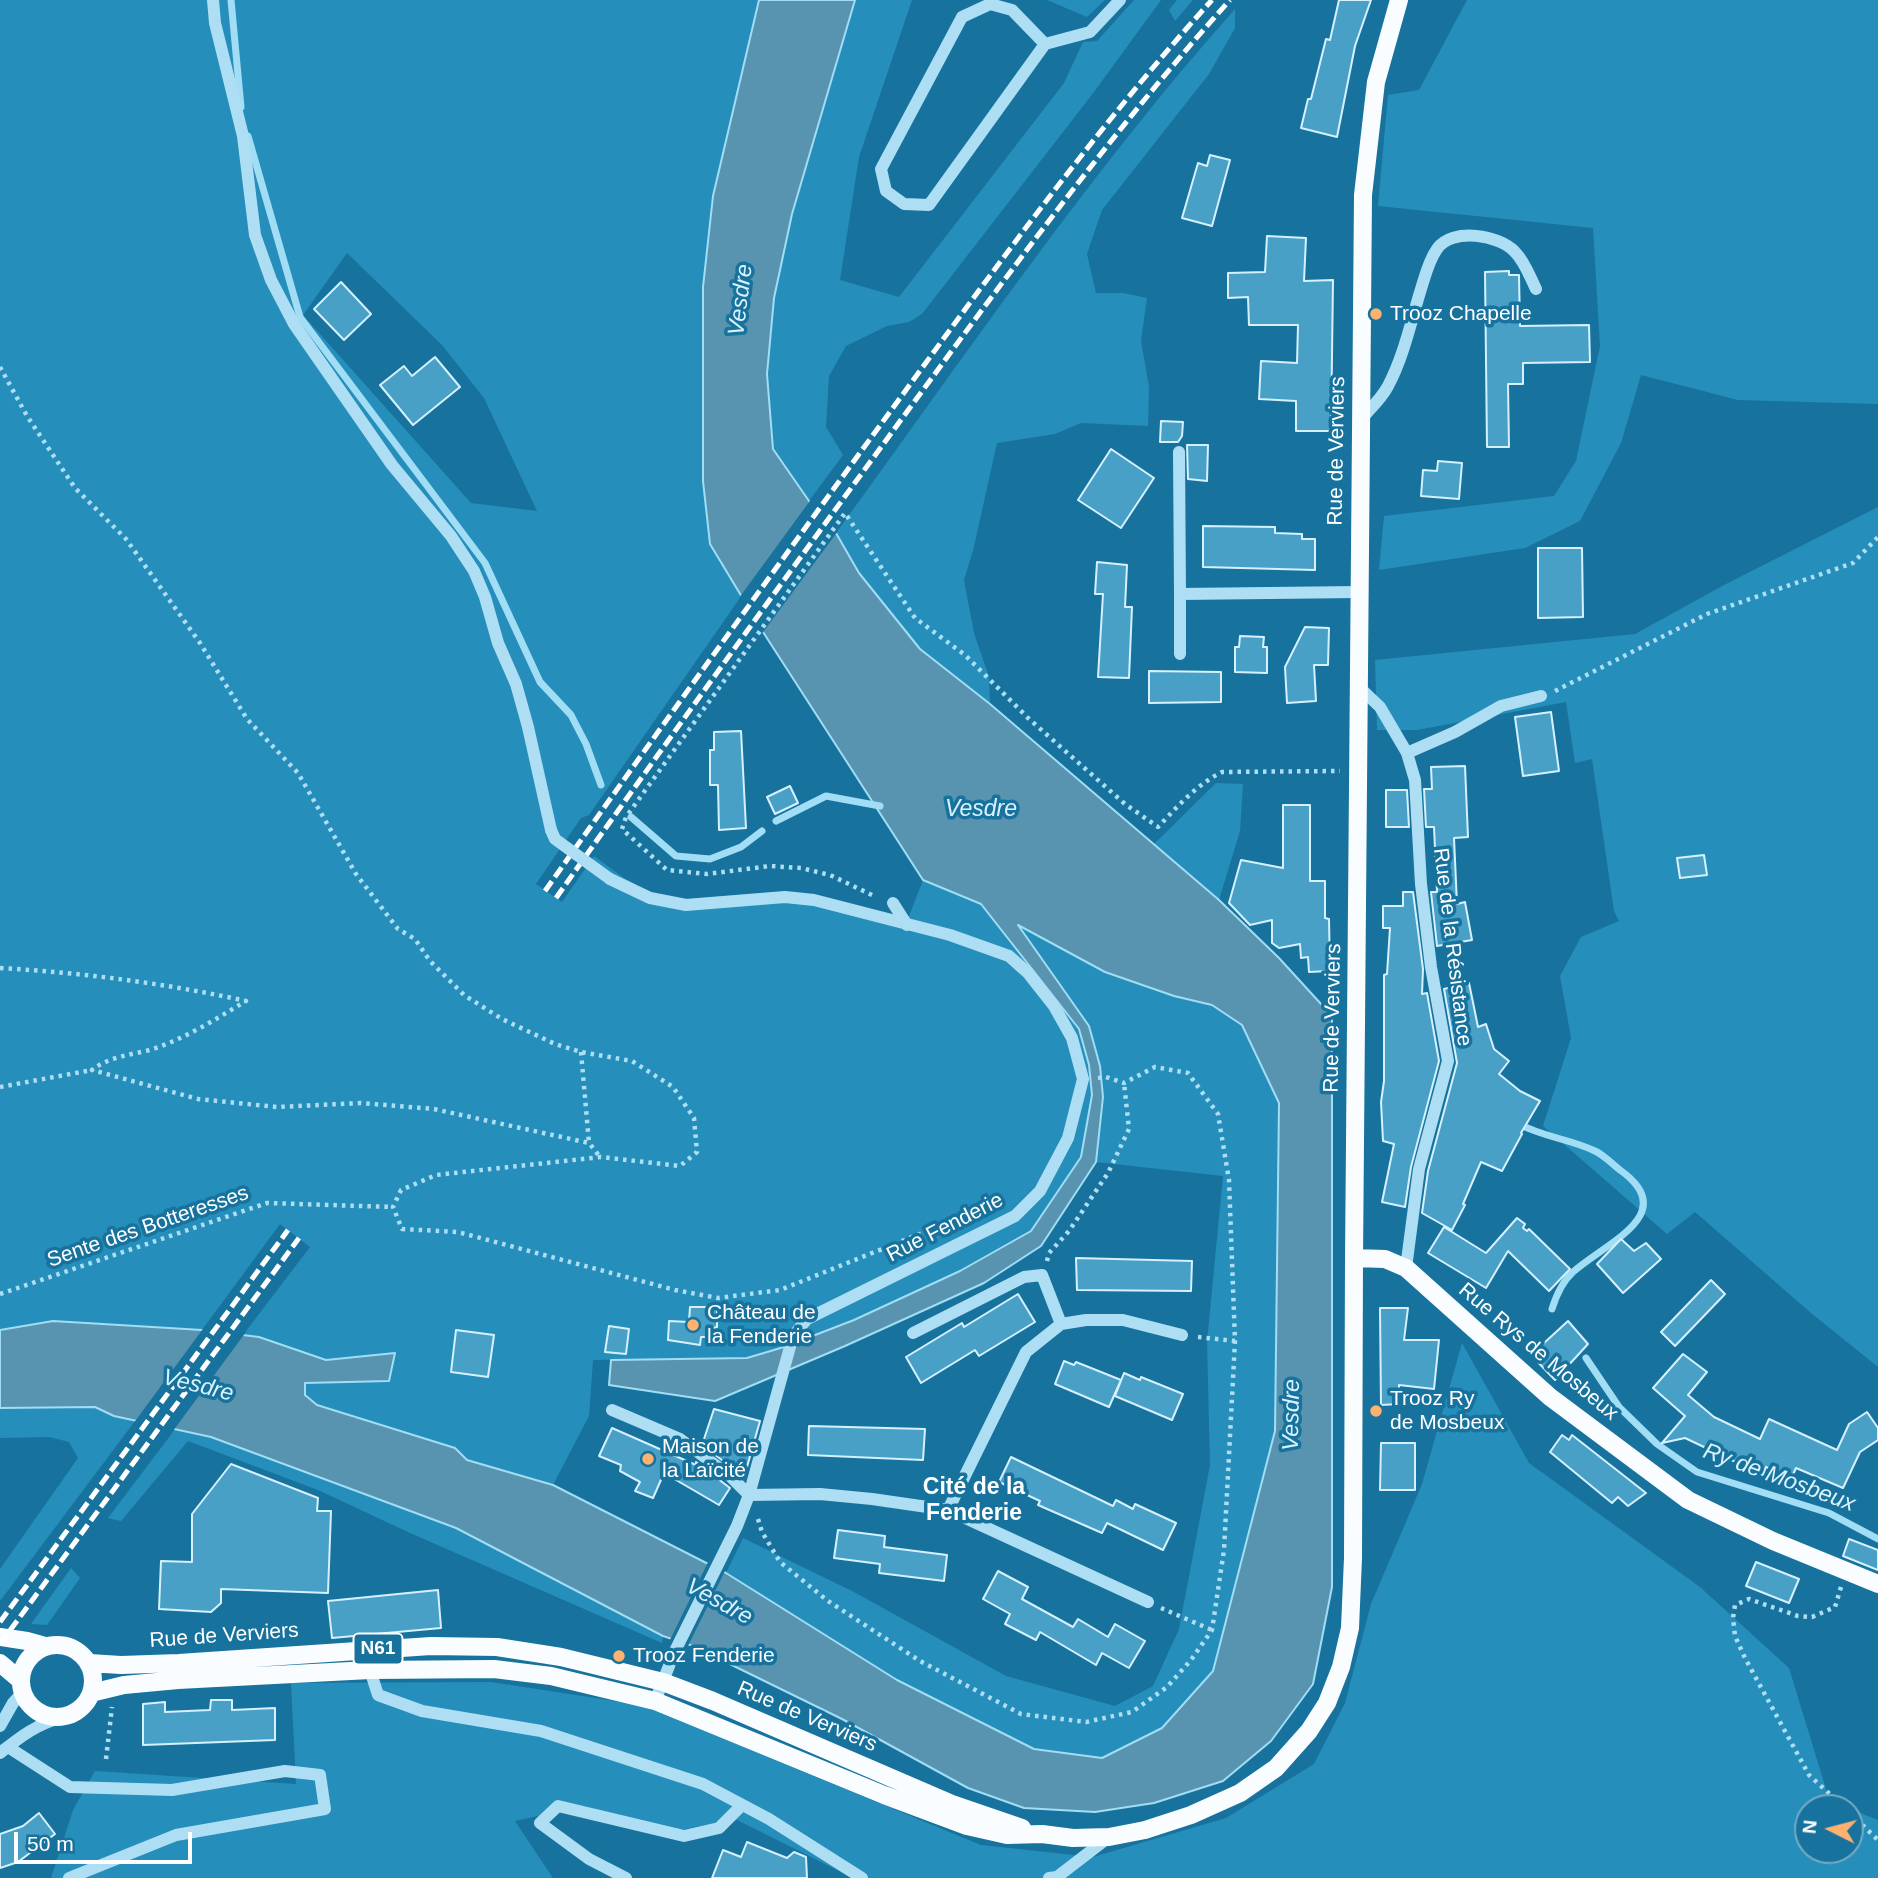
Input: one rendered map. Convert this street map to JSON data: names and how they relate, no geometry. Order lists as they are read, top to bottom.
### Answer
{
  "streets": {
    "main road": ["Rue de Verviers", "Rue Rys de Mosbeux", "N61"],
    "street": ["Rue de la Résistance", "Rue Fenderie"],
    "path": ["Sente des Botteresses"]
  },
  "crossings": [
    ["Rue de Verviers", "Rue de la Résistance"],
    ["Rue de Verviers", "Rue Fenderie"],
    ["Rue de Verviers", "Rue Rys de Mosbeux"],
    ["Rue de la Résistance", "Rue Rys de Mosbeux"]
  ],
  "districts": ["Cité de la Fenderie"],
  "water": ["Vesdre", "Ry de Mosbeux"],
  "places": [
    "Trooz Chapelle",
    "Château de la Fenderie",
    "Trooz Ry de Mosbeux",
    "Maison de la Laïcité",
    "Trooz Fenderie"
  ],
  "scale_bar": "50 m",
  "north": "left"
}
